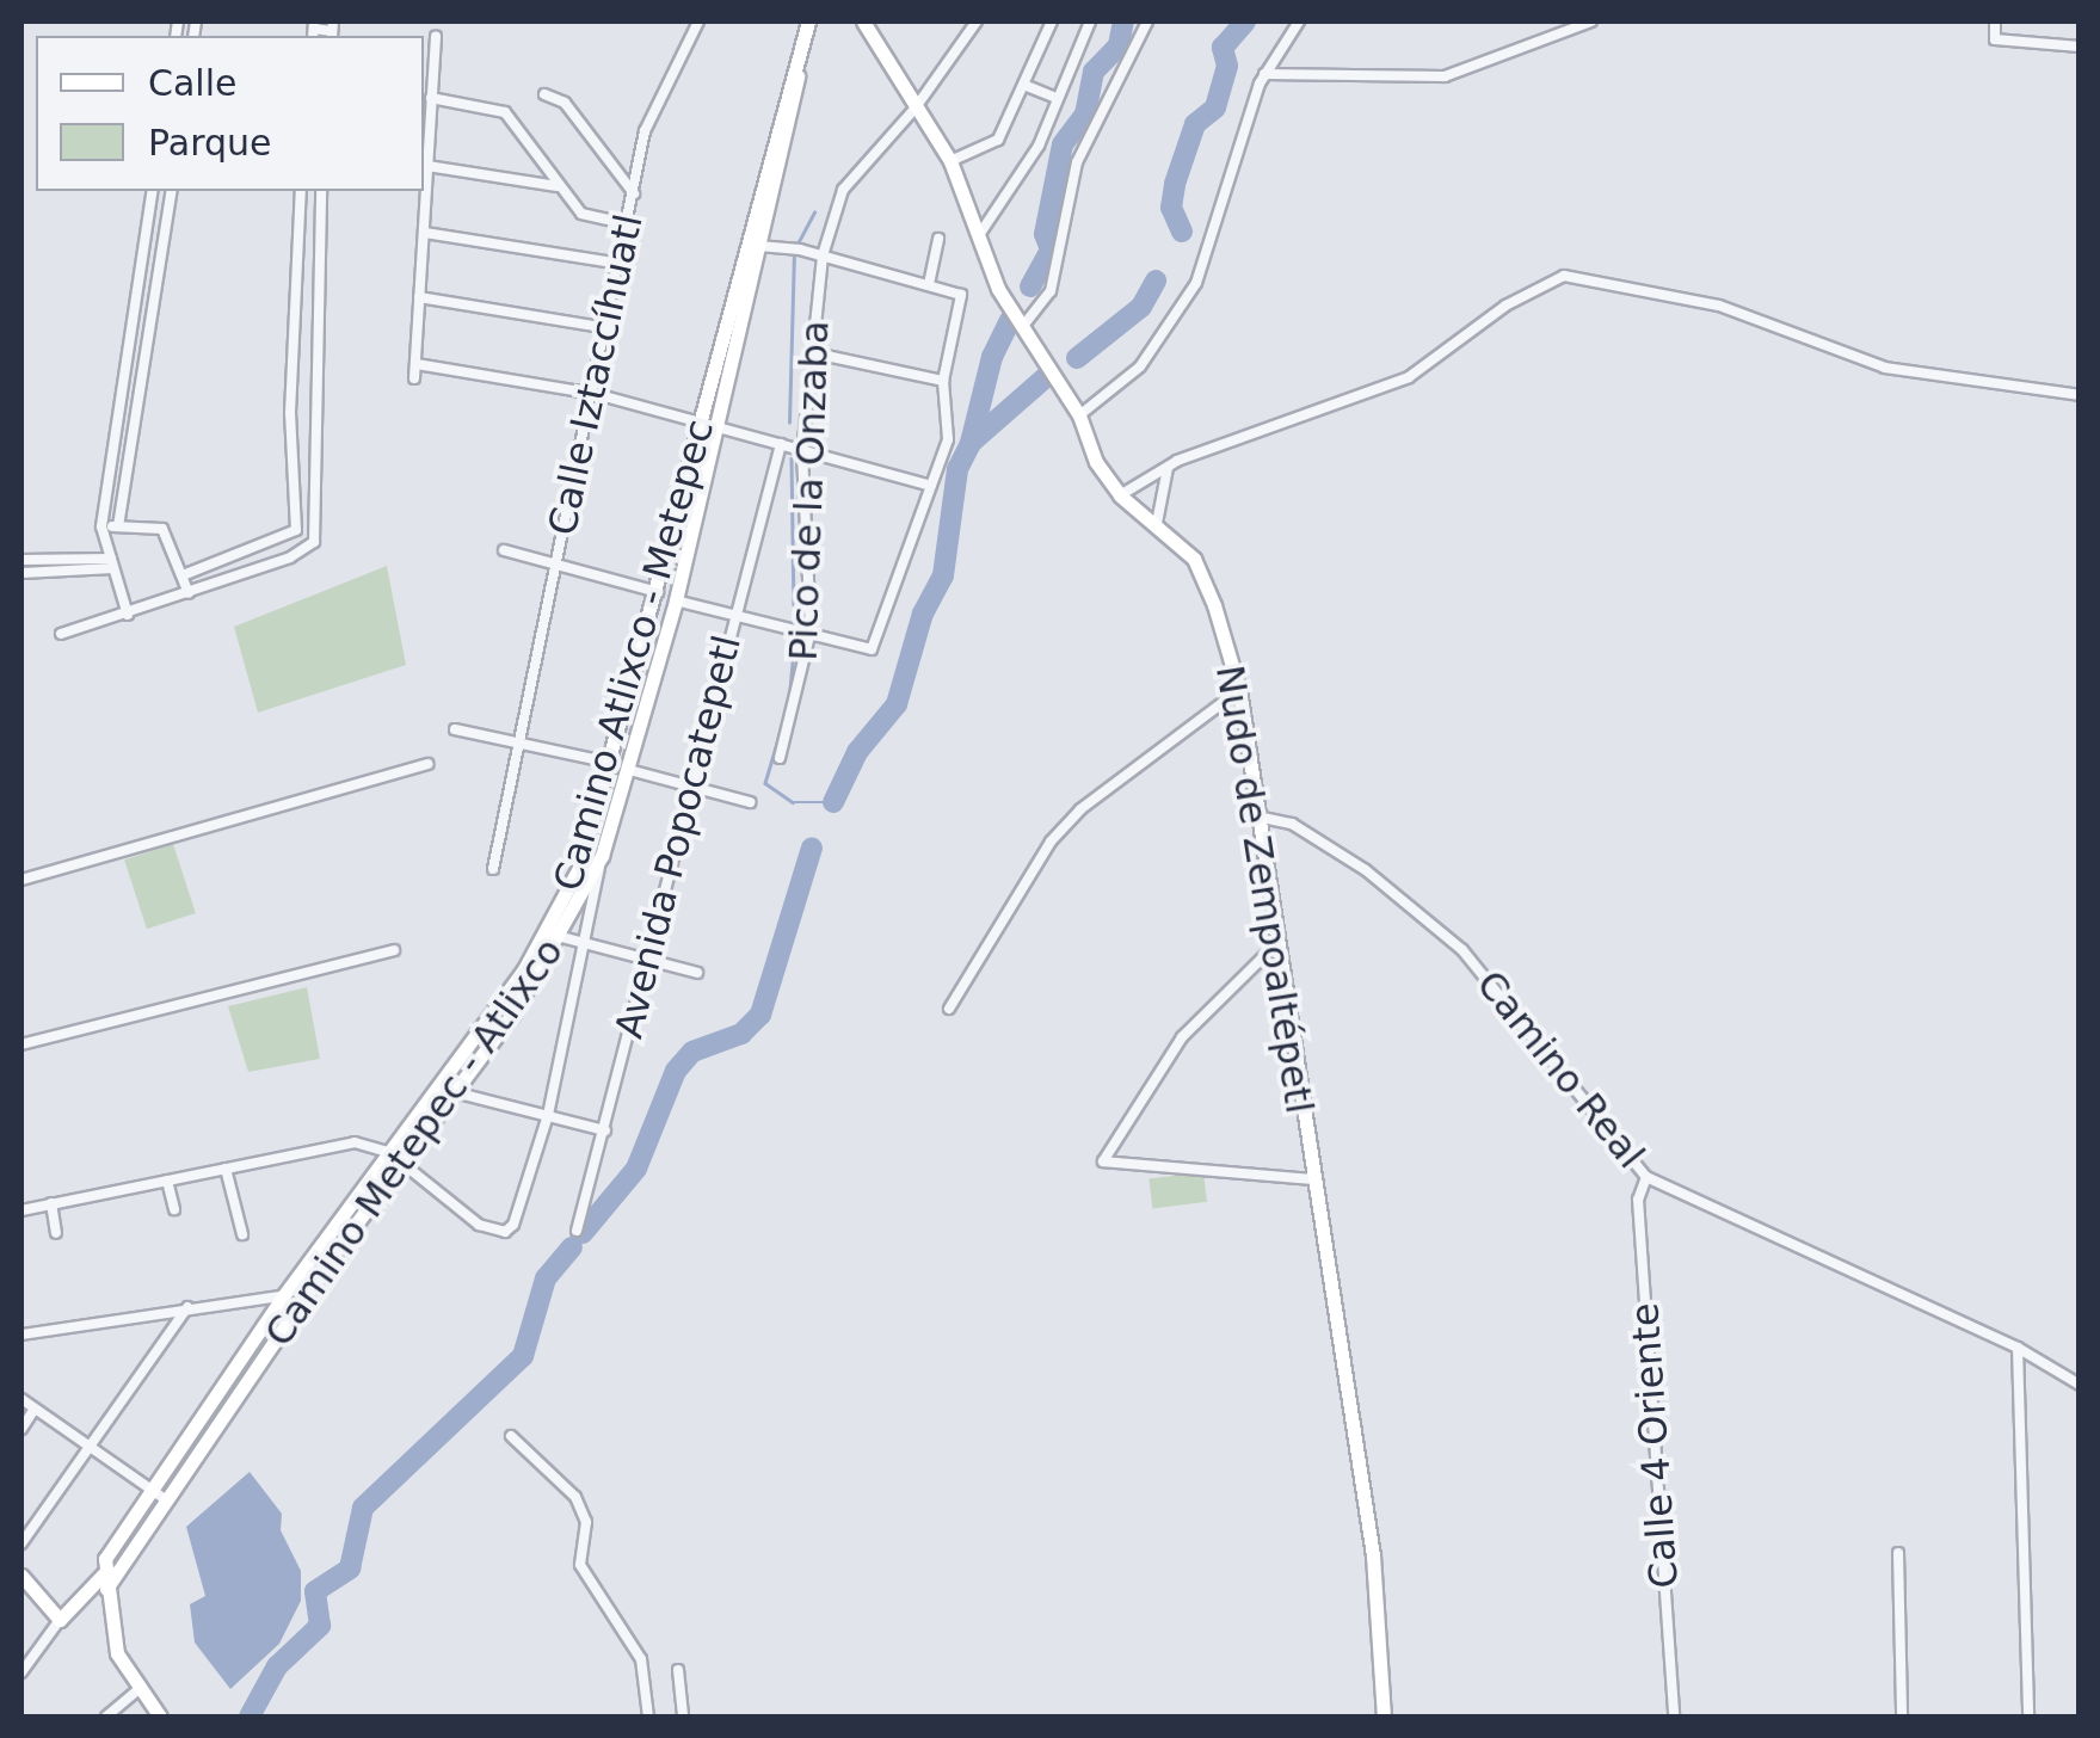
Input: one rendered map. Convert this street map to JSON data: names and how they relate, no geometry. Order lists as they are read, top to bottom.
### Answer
{
  "streets": {
    "main road": ["Camino Atlixco - Metepec", "Nudo de Zempoaltépetl", "Camino Metepec - Atlixco"],
    "street": [
      "Calle Iztaccíhuatl",
      "Pico de la Onzaba",
      "Avenida Popocatepetl",
      "Camino Real",
      "Calle 4 Oriente"
    ]
  },
  "crossings": [
    ["Pico de la Onzaba", "Nudo de Zempoaltépetl"],
    ["Camino Atlixco - Metepec", "Camino Metepec - Atlixco"],
    ["Nudo de Zempoaltépetl", "Camino Real"],
    ["Camino Real", "Calle 4 Oriente"]
  ],
  "legend": ["Calle", "Parque"]
}
